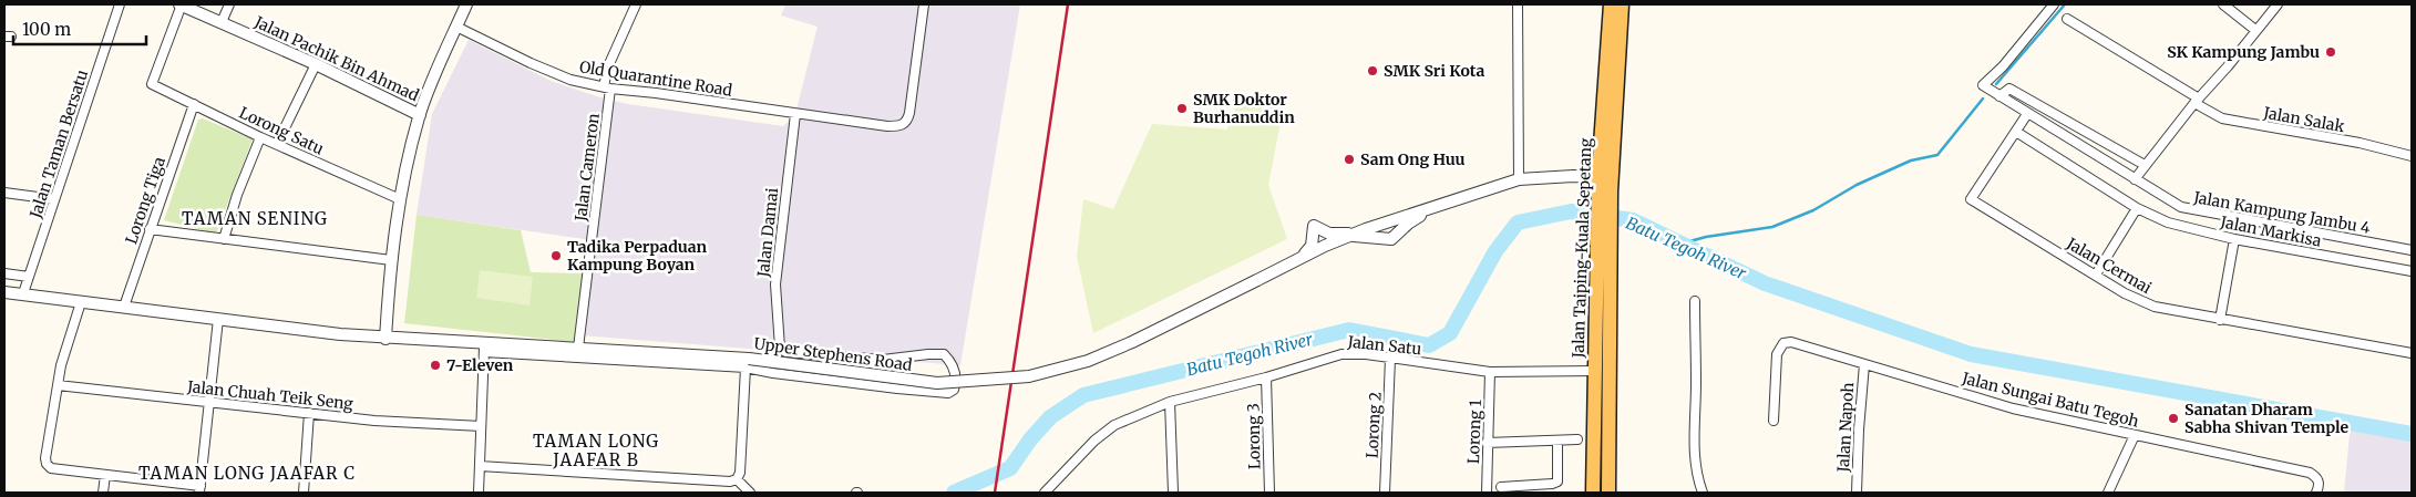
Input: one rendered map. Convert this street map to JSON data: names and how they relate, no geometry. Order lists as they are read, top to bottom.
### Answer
{
  "streets": {
    "main road": ["Jalan Taiping-Kuala Sepetang"],
    "street": [
      "Jalan Pachik Bin Ahmad",
      "Old Quarantine Road",
      "Jalan Salak",
      "Lorong Satu",
      "Jalan Taman Bersatu",
      "Jalan Cameron",
      "Lorong Tiga",
      "Jalan Kampung Jambu 4",
      "Jalan Markisa",
      "Jalan Damai",
      "Jalan Cermai",
      "Jalan Satu",
      "Upper Stephens Road",
      "Jalan Chuah Teik Seng",
      "Jalan Sungai Batu Tegoh",
      "Lorong 2",
      "Jalan Napoh",
      "Lorong 1",
      "Lorong 3"
    ]
  },
  "crossings": [
    ["Jalan Pachik Bin Ahmad", "Lorong Satu"],
    ["Old Quarantine Road", "Jalan Cameron"],
    ["Old Quarantine Road", "Jalan Damai"],
    ["Lorong Satu", "Lorong Tiga"],
    ["Jalan Taman Bersatu", "Upper Stephens Road"],
    ["Jalan Cameron", "Upper Stephens Road"],
    ["Lorong Tiga", "Upper Stephens Road"],
    ["Jalan Kampung Jambu 4", "Jalan Cermai"],
    ["Jalan Markisa", "Jalan Cermai"],
    ["Jalan Damai", "Upper Stephens Road"],
    ["Jalan Taiping-Kuala Sepetang", "Jalan Satu"],
    ["Jalan Satu", "Lorong 2"],
    ["Jalan Satu", "Lorong 1"],
    ["Jalan Satu", "Lorong 3"],
    ["Jalan Sungai Batu Tegoh", "Jalan Napoh"]
  ],
  "districts": ["TAMAN SENING", "TAMAN LONG JAAFAR B", "TAMAN LONG JAAFAR C"],
  "water": ["Batu Tegoh River"],
  "places": [
    "SK Kampung Jambu",
    "SMK Sri Kota",
    "SMK Doktor Burhanuddin",
    "Sam Ong Huu",
    "Tadika Perpaduan Kampung Boyan",
    "7-Eleven",
    "Sanatan Dharam Sabha Shivan Temple"
  ],
  "scale_bar": "100 m"
}
